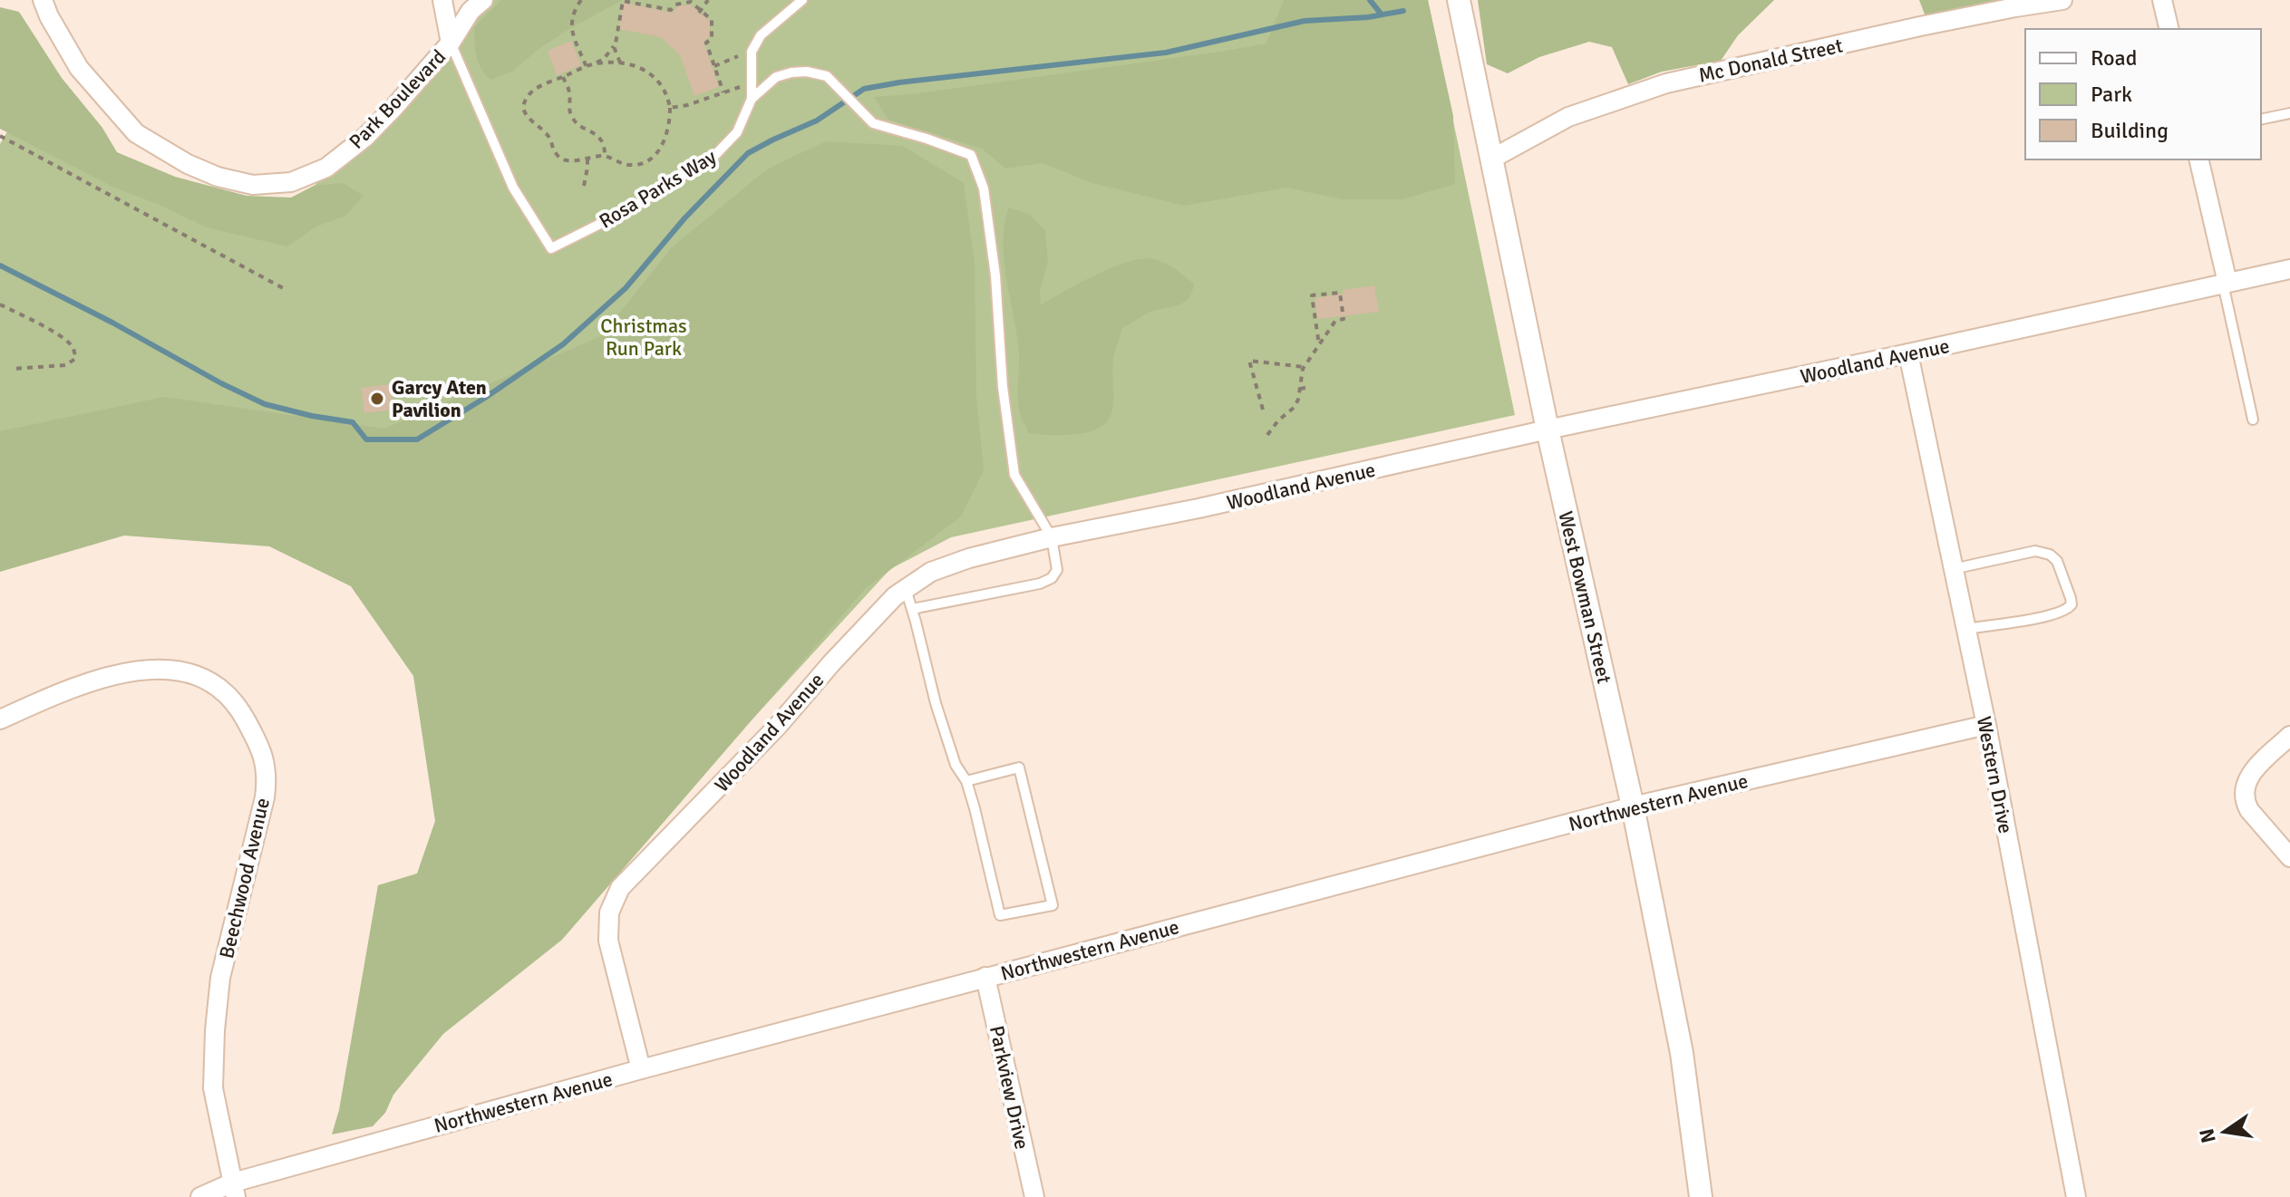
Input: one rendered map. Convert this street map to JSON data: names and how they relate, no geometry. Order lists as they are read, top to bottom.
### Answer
{
  "streets": {
    "street": [
      "Mc Donald Street",
      "Park Boulevard",
      "Woodland Avenue",
      "West Bowman Street",
      "Western Drive",
      "Northwestern Avenue",
      "Beechwood Avenue",
      "Parkview Drive"
    ],
    "lane": ["Rosa Parks Way"]
  },
  "crossings": [
    ["Mc Donald Street", "West Bowman Street"],
    ["Park Boulevard", "Rosa Parks Way"],
    ["Rosa Parks Way", "Woodland Avenue"],
    ["Woodland Avenue", "West Bowman Street"],
    ["Woodland Avenue", "Western Drive"],
    ["Woodland Avenue", "Northwestern Avenue"],
    ["West Bowman Street", "Northwestern Avenue"],
    ["Western Drive", "Northwestern Avenue"],
    ["Northwestern Avenue", "Beechwood Avenue"],
    ["Northwestern Avenue", "Parkview Drive"]
  ],
  "parks": ["Christmas Run Park"],
  "places": ["Garcy Aten Pavilion"],
  "legend": ["Road", "Park", "Building"],
  "north": "left"
}
